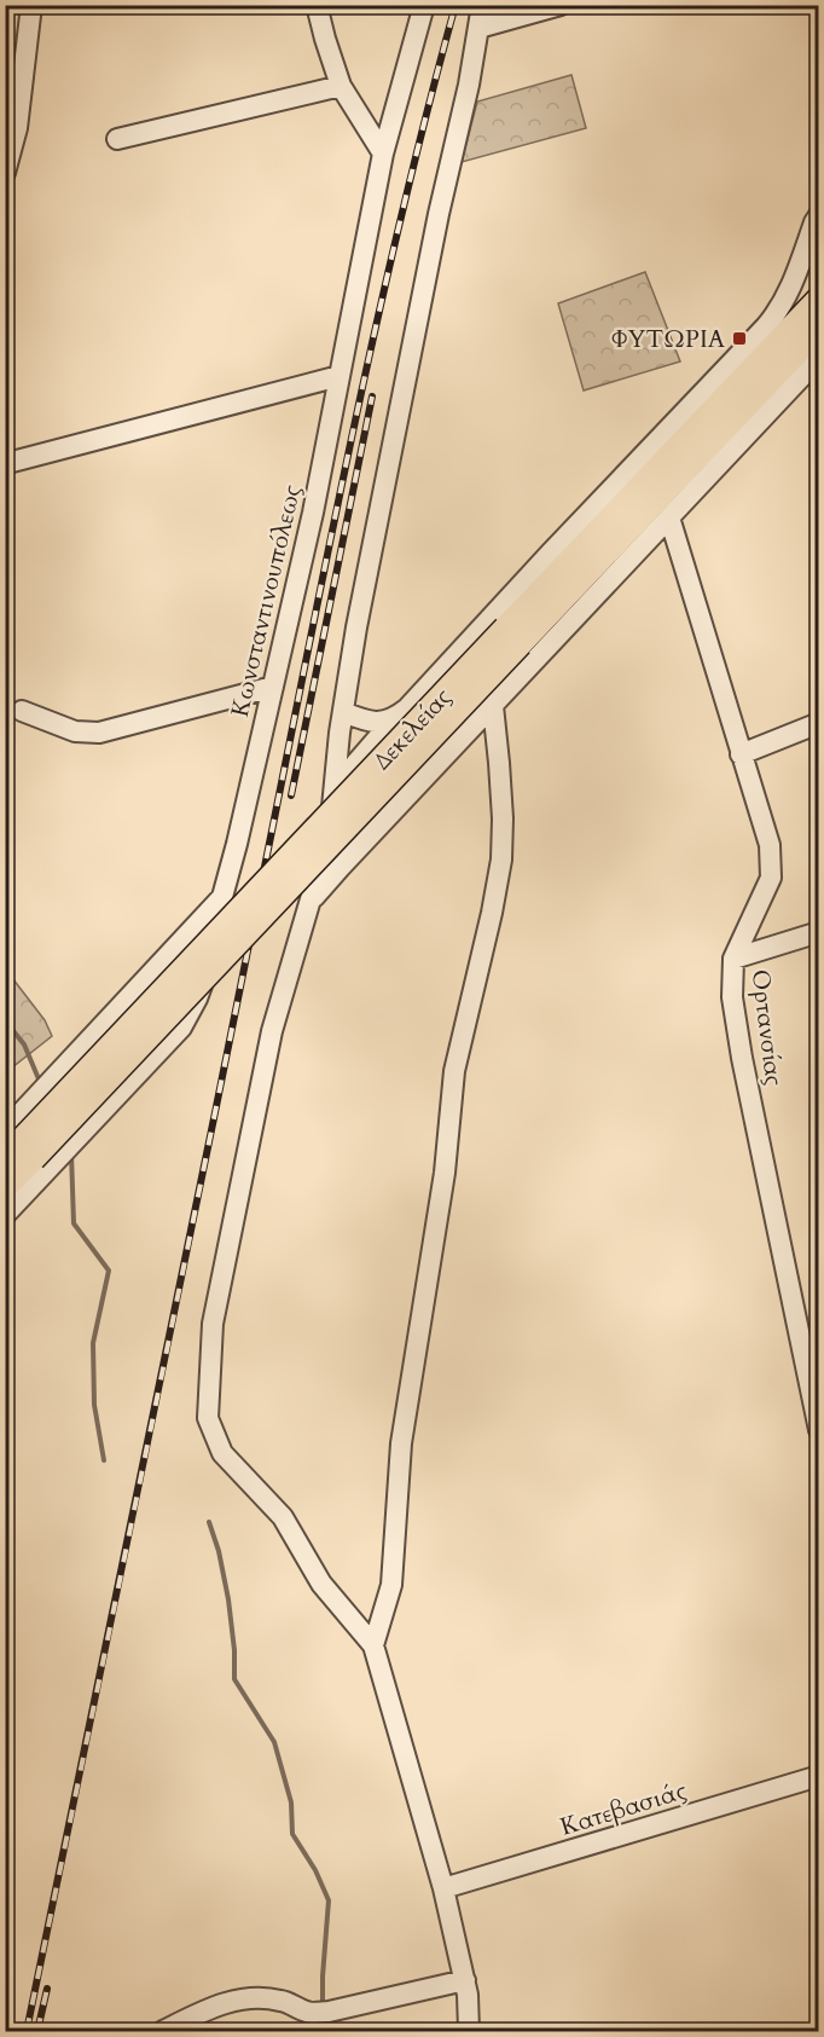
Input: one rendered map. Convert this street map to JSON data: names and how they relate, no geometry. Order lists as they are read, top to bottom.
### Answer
{
  "streets": {
    "main road": ["Δεκελείας"],
    "street": ["Κωνσταντινουπόλεως", "Ορτανσίας", "Κατεβασιάς"]
  },
  "crossings": [
    ["Κωνσταντινουπόλεως", "Δεκελείας"]
  ],
  "places": {
    "transit": ["ΦΥΤΩΡΙΑ"]
  }
}
